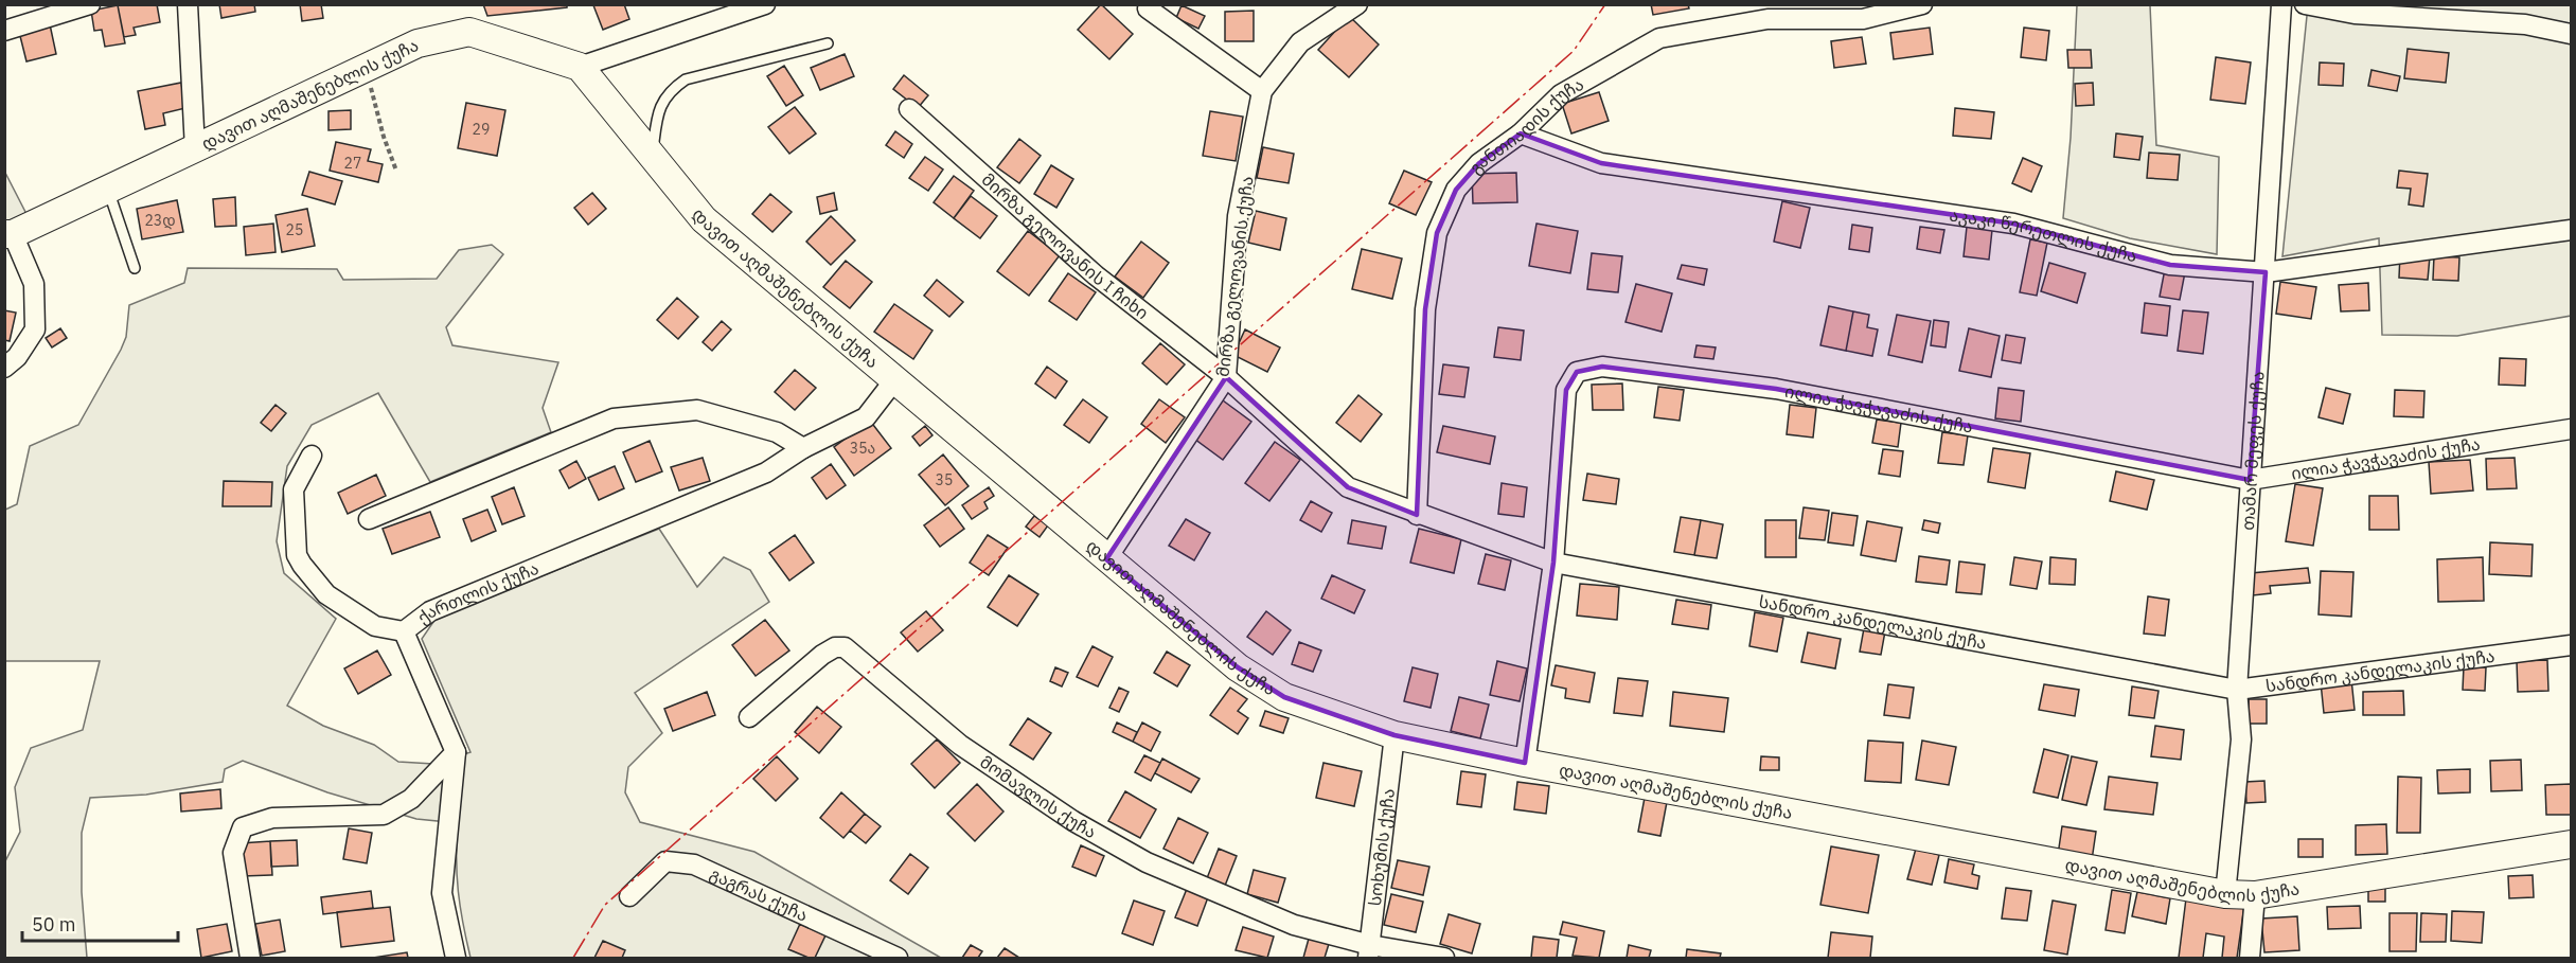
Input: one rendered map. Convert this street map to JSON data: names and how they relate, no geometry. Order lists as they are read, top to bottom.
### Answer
{
  "streets": {
    "street": [
      "დავით აღმაშენებლის ქუჩა",
      "განთიადის ქუჩა",
      "აკაკი წერეთლის ქუჩა",
      "მირზა გელოვანის I ჩიხი",
      "მირზა გელოვანის ქუჩა",
      "ილია ჭავჭავაძის ქუჩა",
      "თამარ მეფეს ქუჩა",
      "ქართლის ქუჩა",
      "სანდრო კანდელაკის ქუჩა",
      "მომავლის ქუჩა",
      "სოხუმის ქუჩა",
      "გაგრას ქუჩა"
    ]
  },
  "crossings": [
    ["დავით აღმაშენებლის ქუჩა", "მირზა გელოვანის ქუჩა"],
    ["დავით აღმაშენებლის ქუჩა", "ილია ჭავჭავაძის ქუჩა"],
    ["დავით აღმაშენებლის ქუჩა", "თამარ მეფეს ქუჩა"],
    ["დავით აღმაშენებლის ქუჩა", "ქართლის ქუჩა"],
    ["დავით აღმაშენებლის ქუჩა", "სოხუმის ქუჩა"],
    ["განთიადის ქუჩა", "აკაკი წერეთლის ქუჩა"],
    ["განთიადის ქუჩა", "სანდრო კანდელაკის ქუჩა"],
    ["აკაკი წერეთლის ქუჩა", "თამარ მეფეს ქუჩა"],
    ["მირზა გელოვანის I ჩიხი", "მირზა გელოვანის ქუჩა"],
    ["მირზა გელოვანის I ჩიხი", "სანდრო კანდელაკის ქუჩა"],
    ["მირზა გელოვანის ქუჩა", "სანდრო კანდელაკის ქუჩა"],
    ["ილია ჭავჭავაძის ქუჩა", "თამარ მეფეს ქუჩა"],
    ["ილია ჭავჭავაძის ქუჩა", "სანდრო კანდელაკის ქუჩა"],
    ["თამარ მეფეს ქუჩა", "სანდრო კანდელაკის ქუჩა"],
    ["მომავლის ქუჩა", "სოხუმის ქუჩა"]
  ],
  "house_numbers": [
    "29",
    "27",
    "23დ",
    "25",
    "35ა",
    "35"
  ],
  "scale_bar": "50 m"
}
